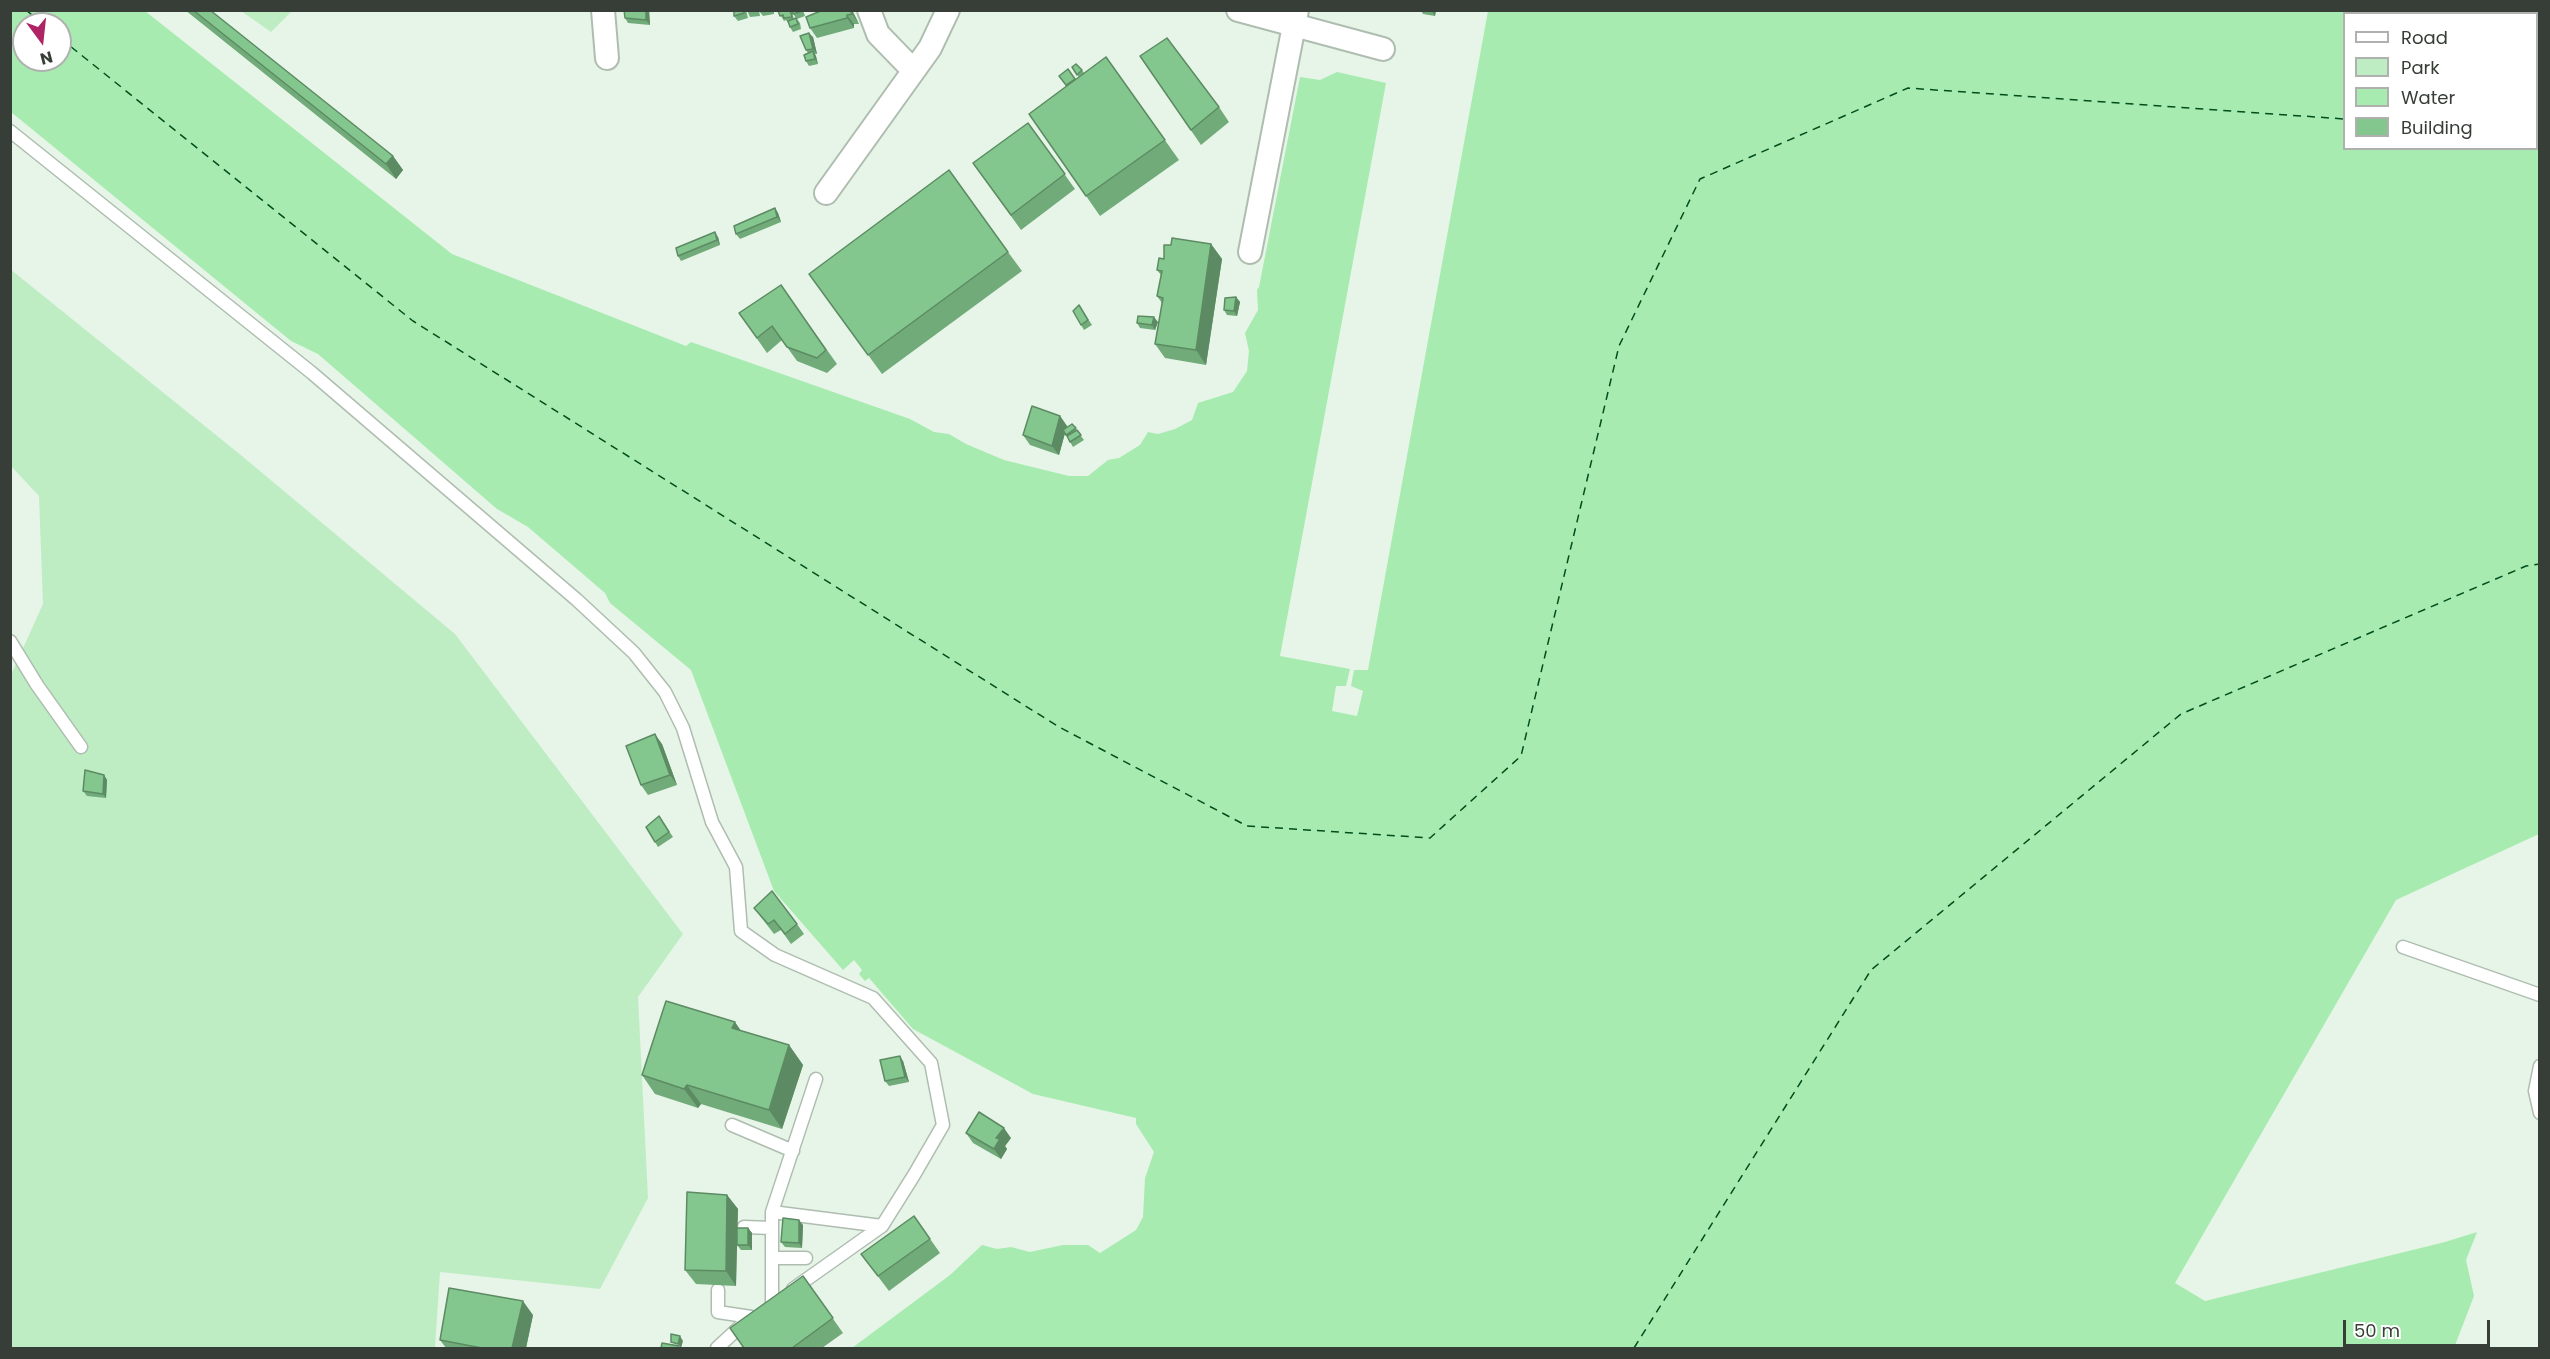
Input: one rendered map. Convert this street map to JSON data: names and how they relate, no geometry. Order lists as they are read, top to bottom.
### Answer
{
  "legend": [
    "Road",
    "Park",
    "Water",
    "Building"
  ],
  "scale_bar": "50 m",
  "north": "bottom"
}
